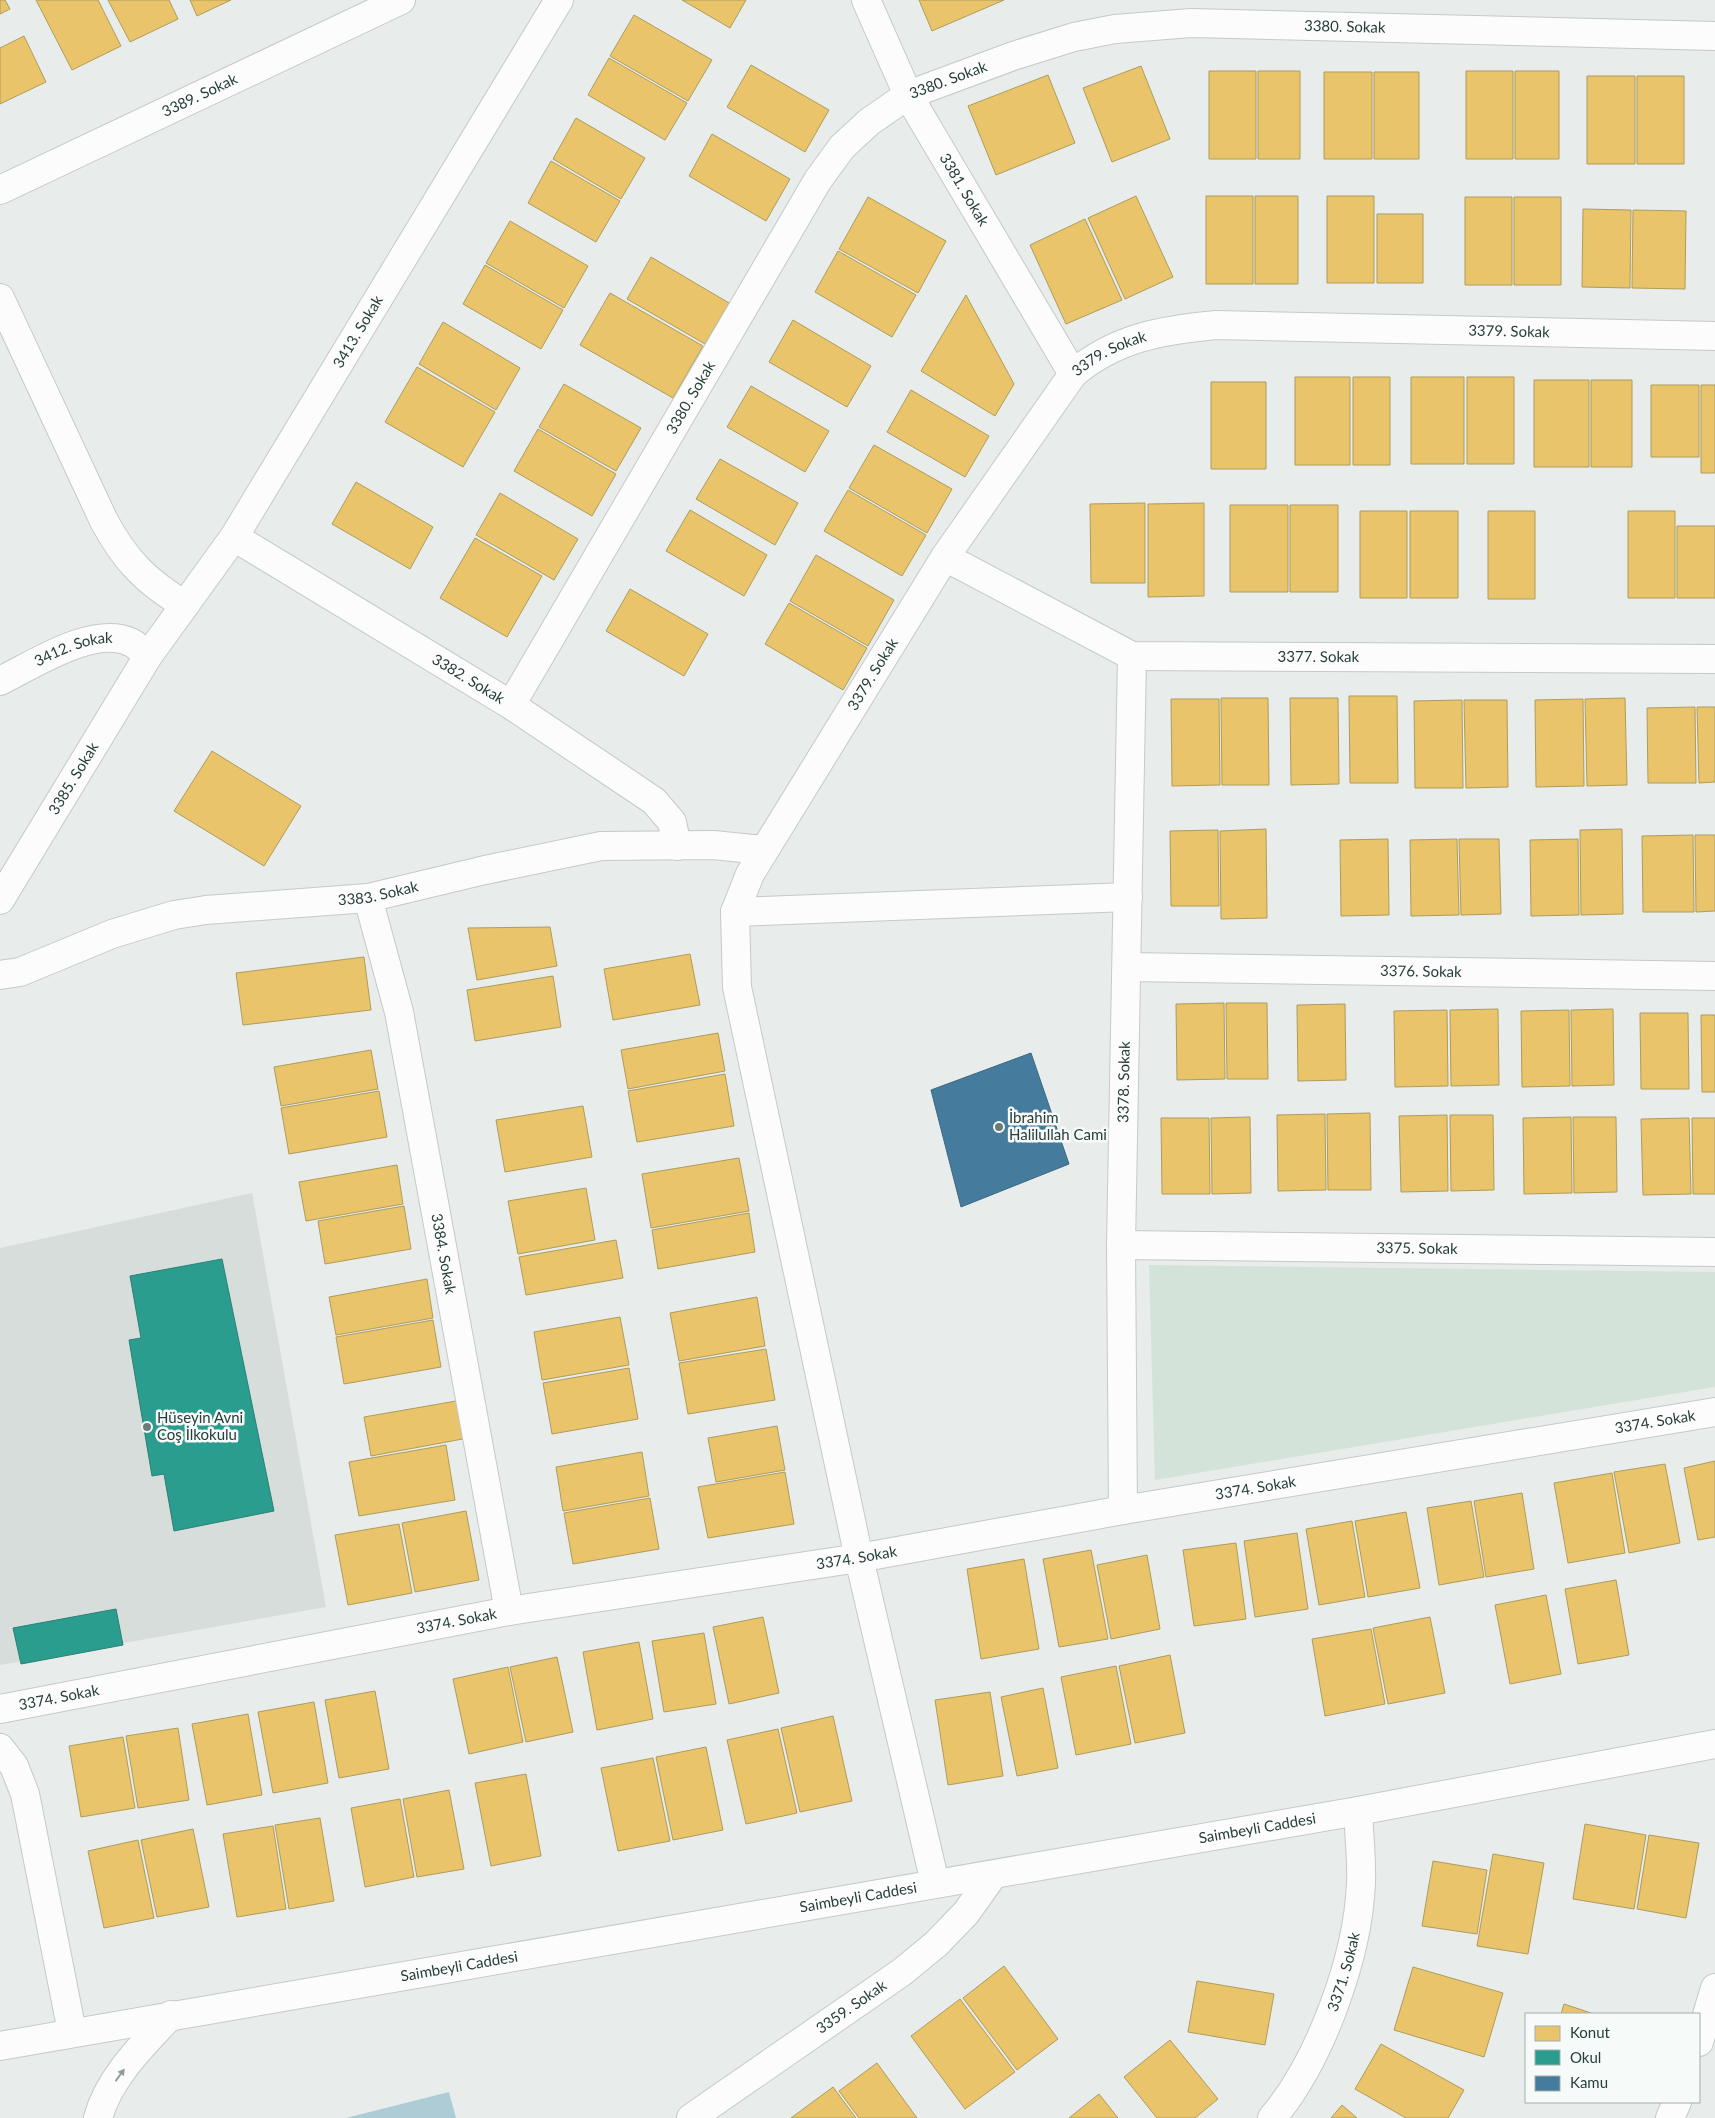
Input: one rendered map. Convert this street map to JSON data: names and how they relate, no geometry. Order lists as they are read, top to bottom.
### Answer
{
  "streets": {
    "street": [
      "3380. Sokak",
      "3389. Sokak",
      "3381. Sokak",
      "3413. Sokak",
      "3379. Sokak",
      "3412. Sokak",
      "3377. Sokak",
      "3382. Sokak",
      "3385. Sokak",
      "3383. Sokak",
      "3376. Sokak",
      "3378. Sokak",
      "3375. Sokak",
      "3384. Sokak",
      "3374. Sokak",
      "Saimbeyli Caddesi",
      "3371. Sokak",
      "3359. Sokak"
    ]
  },
  "crossings": [
    ["3380. Sokak", "3381. Sokak"],
    ["3380. Sokak", "3382. Sokak"],
    ["3381. Sokak", "3379. Sokak"],
    ["3413. Sokak", "3412. Sokak"],
    ["3413. Sokak", "3382. Sokak"],
    ["3413. Sokak", "3385. Sokak"],
    ["3379. Sokak", "3377. Sokak"],
    ["3379. Sokak", "3383. Sokak"],
    ["3412. Sokak", "3385. Sokak"],
    ["3377. Sokak", "3378. Sokak"],
    ["3382. Sokak", "3383. Sokak"],
    ["3383. Sokak", "3384. Sokak"],
    ["3376. Sokak", "3378. Sokak"],
    ["3378. Sokak", "3375. Sokak"],
    ["3378. Sokak", "3374. Sokak"],
    ["3384. Sokak", "3374. Sokak"],
    ["Saimbeyli Caddesi", "3371. Sokak"],
    ["Saimbeyli Caddesi", "3359. Sokak"]
  ],
  "places": ["İbrahim Halilullah Cami", "Hüseyin Avni Coş İlkokulu"],
  "legend": ["Konut", "Okul", "Kamu"]
}
